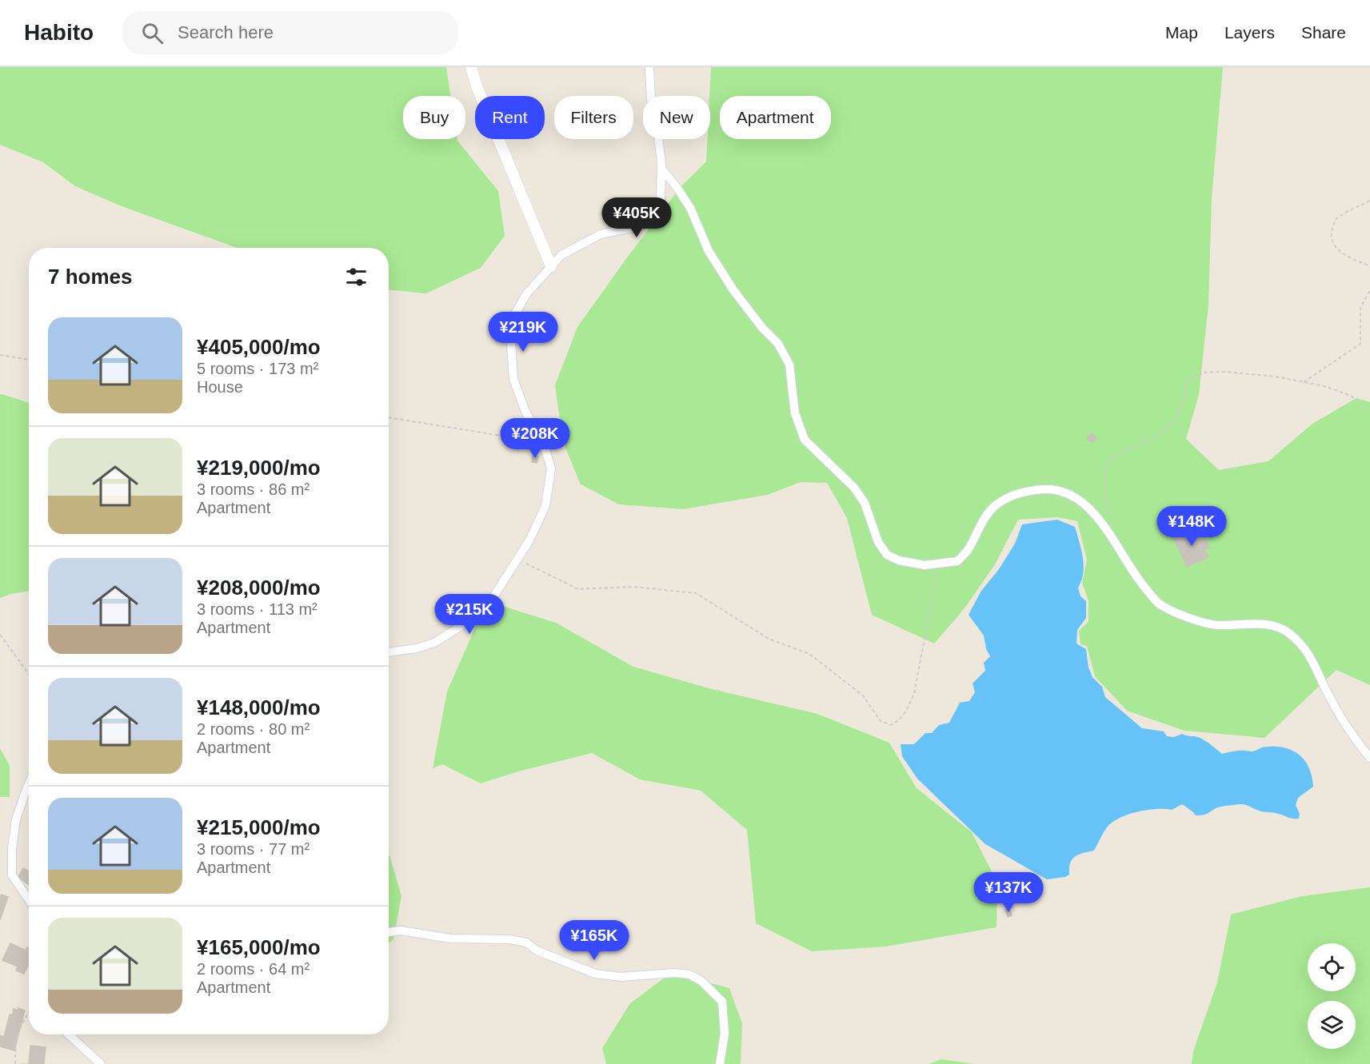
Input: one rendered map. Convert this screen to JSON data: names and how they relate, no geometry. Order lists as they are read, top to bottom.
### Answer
{
  "page": {
    "header": "Habito",
    "search": "Search here",
    "nav": ["Map", "Layers", "Share"],
    "chip": [
      "Buy",
      "Rent",
      "Filters",
      "New",
      "Apartment"
    ],
    "price": [
      "¥405K",
      "¥219K",
      "¥208K",
      "¥148K",
      "¥215K",
      "¥137K",
      "¥165K"
    ],
    "heading": "7 homes",
    "list": [
      {
        "name": "¥405,000/mo",
        "note": "5 rooms · 173 m² · House"
      },
      {
        "name": "¥219,000/mo",
        "note": "3 rooms · 86 m² · Apartment"
      },
      {
        "name": "¥208,000/mo",
        "note": "3 rooms · 113 m² · Apartment"
      },
      {
        "name": "¥148,000/mo",
        "note": "2 rooms · 80 m² · Apartment"
      },
      {
        "name": "¥215,000/mo",
        "note": "3 rooms · 77 m² · Apartment"
      },
      {
        "name": "¥165,000/mo",
        "note": "2 rooms · 64 m² · Apartment"
      }
    ]
  }
}
